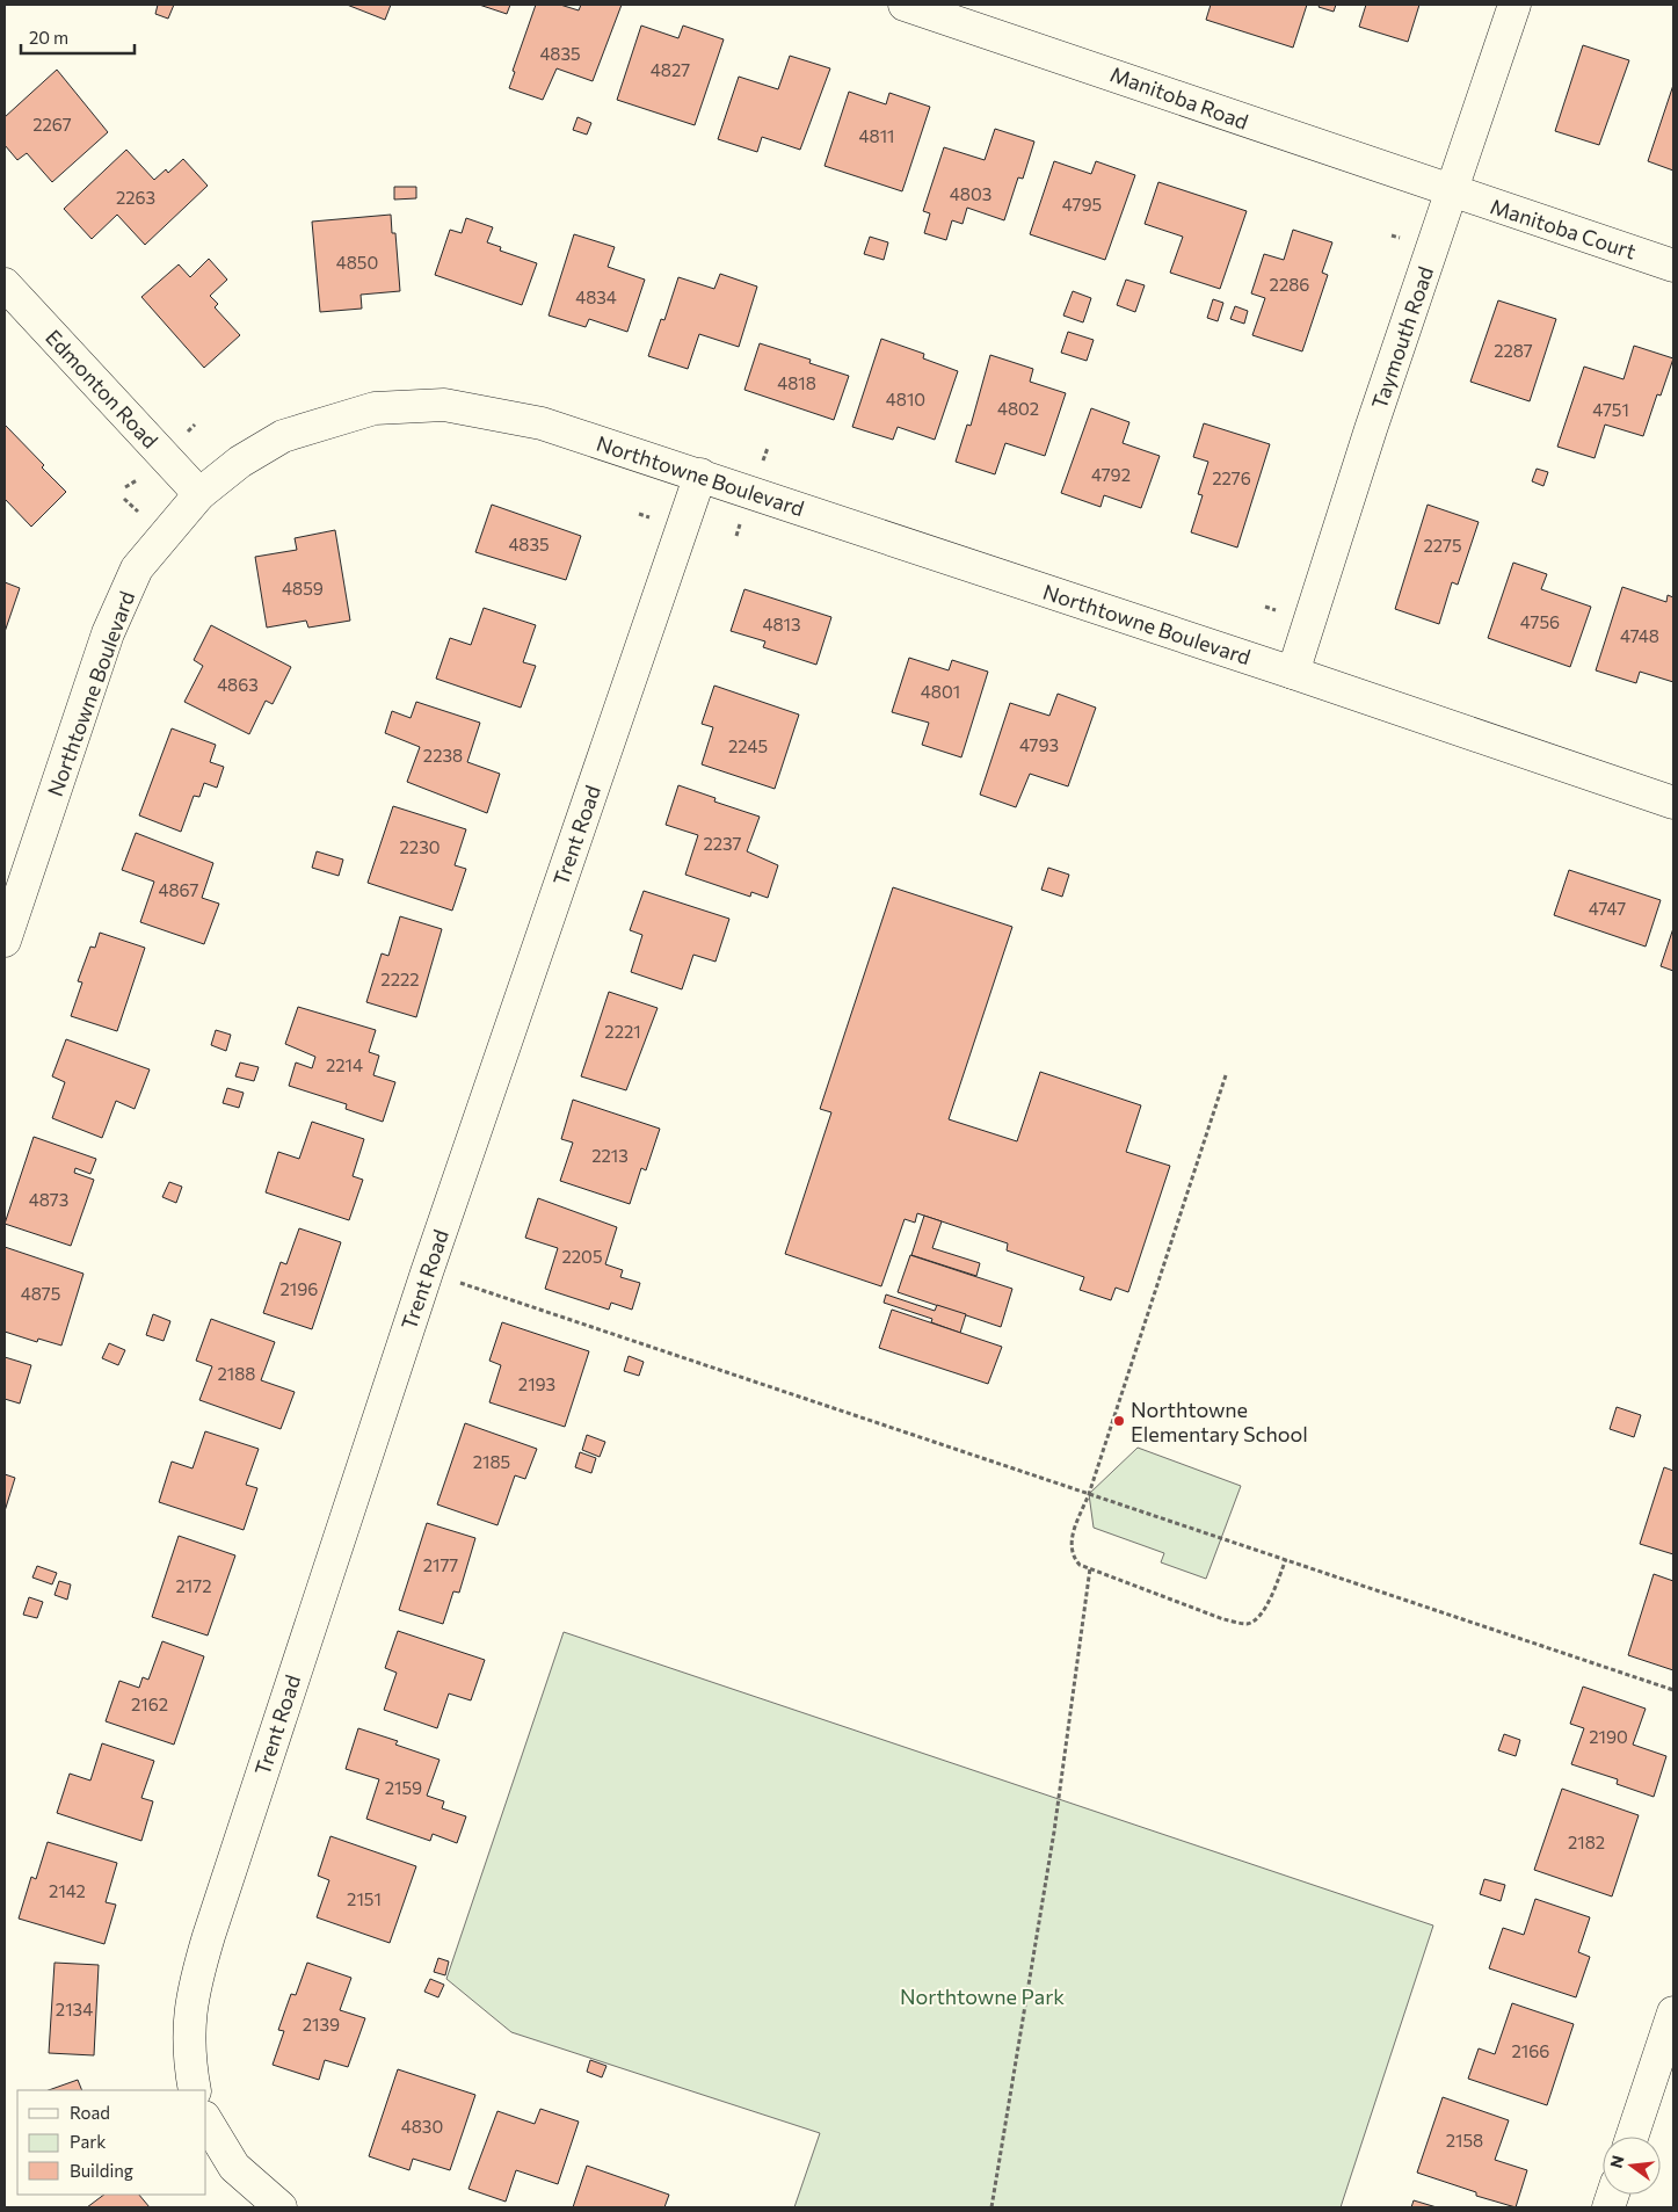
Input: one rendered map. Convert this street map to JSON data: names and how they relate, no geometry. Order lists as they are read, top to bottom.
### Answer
{
  "streets": {
    "street": [
      "Manitoba Road",
      "Manitoba Court",
      "Taymouth Road",
      "Edmonton Road",
      "Northtowne Boulevard",
      "Trent Road"
    ]
  },
  "crossings": [
    ["Manitoba Road", "Manitoba Court"],
    ["Manitoba Road", "Taymouth Road"],
    ["Manitoba Court", "Taymouth Road"],
    ["Taymouth Road", "Northtowne Boulevard"],
    ["Edmonton Road", "Northtowne Boulevard"],
    ["Northtowne Boulevard", "Trent Road"]
  ],
  "parks": ["Northtowne Park"],
  "places": ["Northtowne Elementary School"],
  "house_numbers": [
    "4835",
    "4827",
    "2267",
    "4811",
    "4803",
    "2263",
    "4795",
    "4850",
    "2286",
    "4834",
    "2287",
    "4818",
    "4810",
    "4802",
    "4751",
    "4792",
    "2276",
    "4835",
    "2275",
    "4859",
    "4756",
    "4813",
    "4748",
    "4863",
    "4801",
    "4793",
    "2245",
    "2238",
    "2237",
    "2230",
    "4867",
    "4747",
    "2222",
    "2221",
    "2214",
    "2213",
    "4873",
    "2205",
    "2196",
    "4875",
    "2188",
    "2193",
    "2185",
    "2177",
    "2172",
    "2162",
    "2190",
    "2159",
    "2182",
    "2142",
    "2151",
    "2134",
    "2139",
    "2166",
    "4830",
    "2158"
  ],
  "legend": ["Road", "Park", "Building"],
  "scale_bar": "20 m",
  "north": "left"
}
